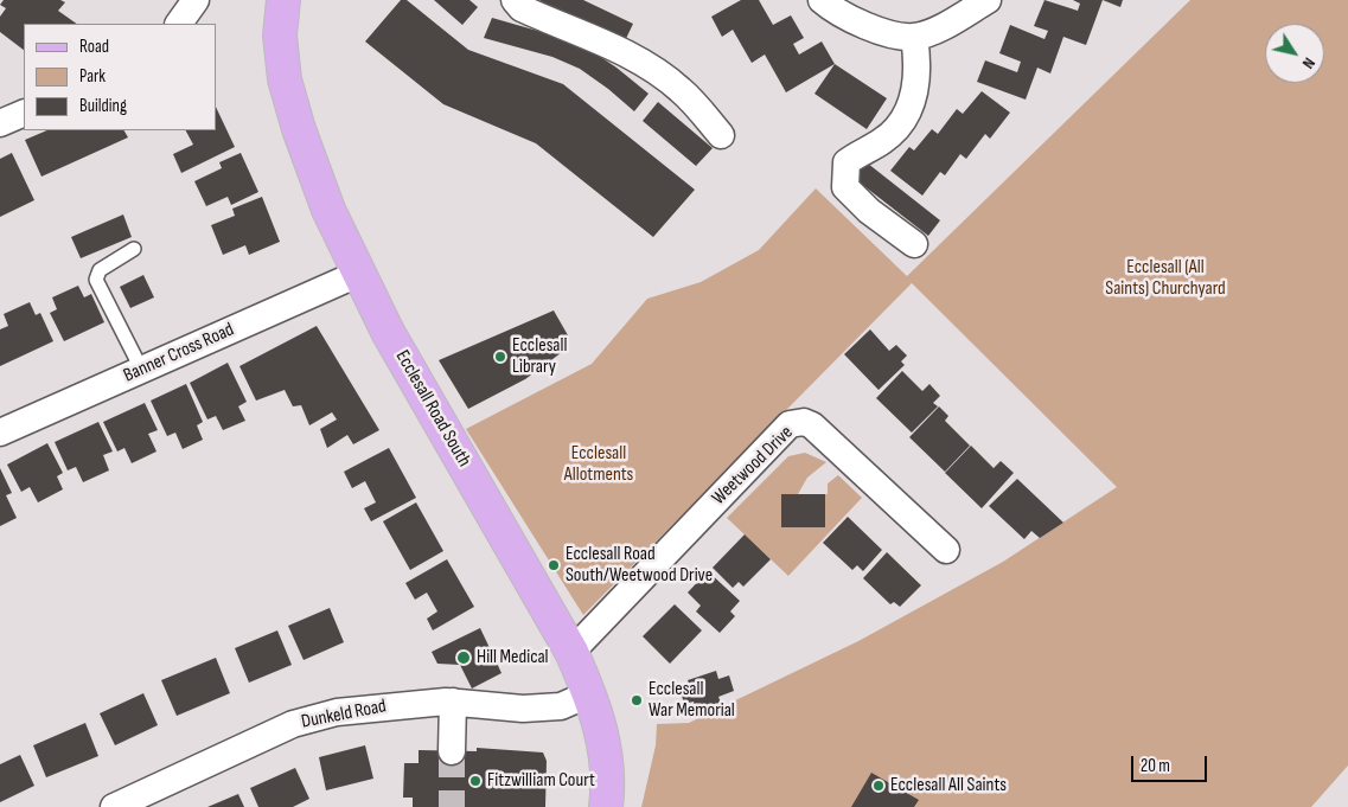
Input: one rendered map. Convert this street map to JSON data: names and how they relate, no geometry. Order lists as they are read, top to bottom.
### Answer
{
  "streets": {
    "main road": ["Ecclesall Road South"],
    "street": ["Banner Cross Road", "Weetwood Drive", "Dunkeld Road"]
  },
  "crossings": [
    ["Banner Cross Road", "Ecclesall Road South"],
    ["Ecclesall Road South", "Weetwood Drive"],
    ["Ecclesall Road South", "Dunkeld Road"]
  ],
  "parks": ["Ecclesall (All Saints) Churchyard", "Ecclesall Allotments"],
  "places": [
    "Ecclesall Library",
    "Ecclesall Road South/Weetwood Drive",
    "Hill Medical",
    "Ecclesall War Memorial",
    "Fitzwilliam Court",
    "Ecclesall All Saints"
  ],
  "legend": ["Road", "Park", "Building"],
  "scale_bar": "20 m",
  "north": "bottom right"
}
